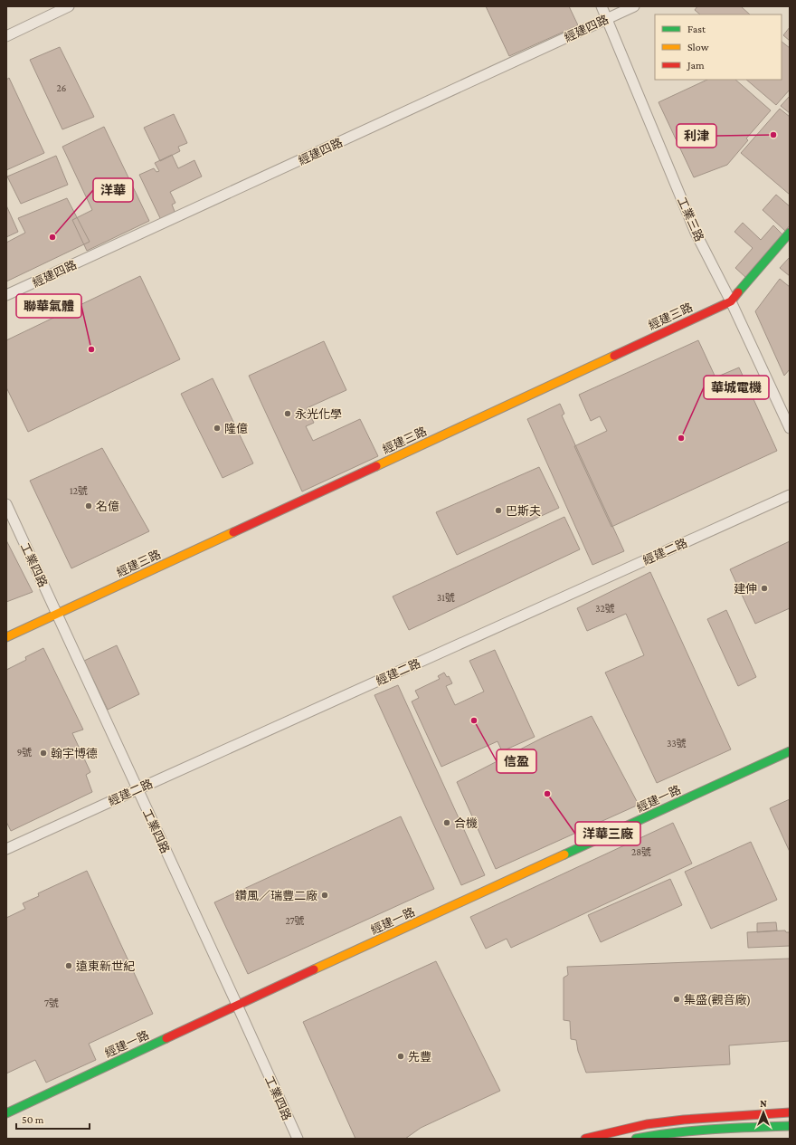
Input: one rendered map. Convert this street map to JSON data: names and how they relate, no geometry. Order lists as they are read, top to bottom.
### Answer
{
  "streets": {
    "street": [
      "經建四路",
      "工業三路",
      "經建三路",
      "經建二路",
      "工業四路",
      "經建一路"
    ]
  },
  "crossings": [
    ["經建四路", "工業三路"],
    ["工業三路", "經建三路"],
    ["經建三路", "工業四路"],
    ["經建二路", "工業四路"],
    ["工業四路", "經建一路"]
  ],
  "places": [
    "利津",
    "洋華",
    "聯華氣體",
    "永光化學",
    "隆億",
    "華城電機",
    "名億",
    "巴斯夫",
    "建伸",
    "信盈",
    "翰宇博德",
    "洋華三廠",
    "合機",
    "鑽風／瑞豐二廠",
    "遠東新世紀",
    "集盛(觀音廠)",
    "先豐"
  ],
  "house_numbers": [
    "26",
    "12號",
    "31號",
    "32號",
    "33號",
    "9號",
    "28號",
    "27號",
    "7號"
  ],
  "legend": ["Fast", "Slow", "Jam"],
  "scale_bar": "50 m",
  "north": "top"
}
